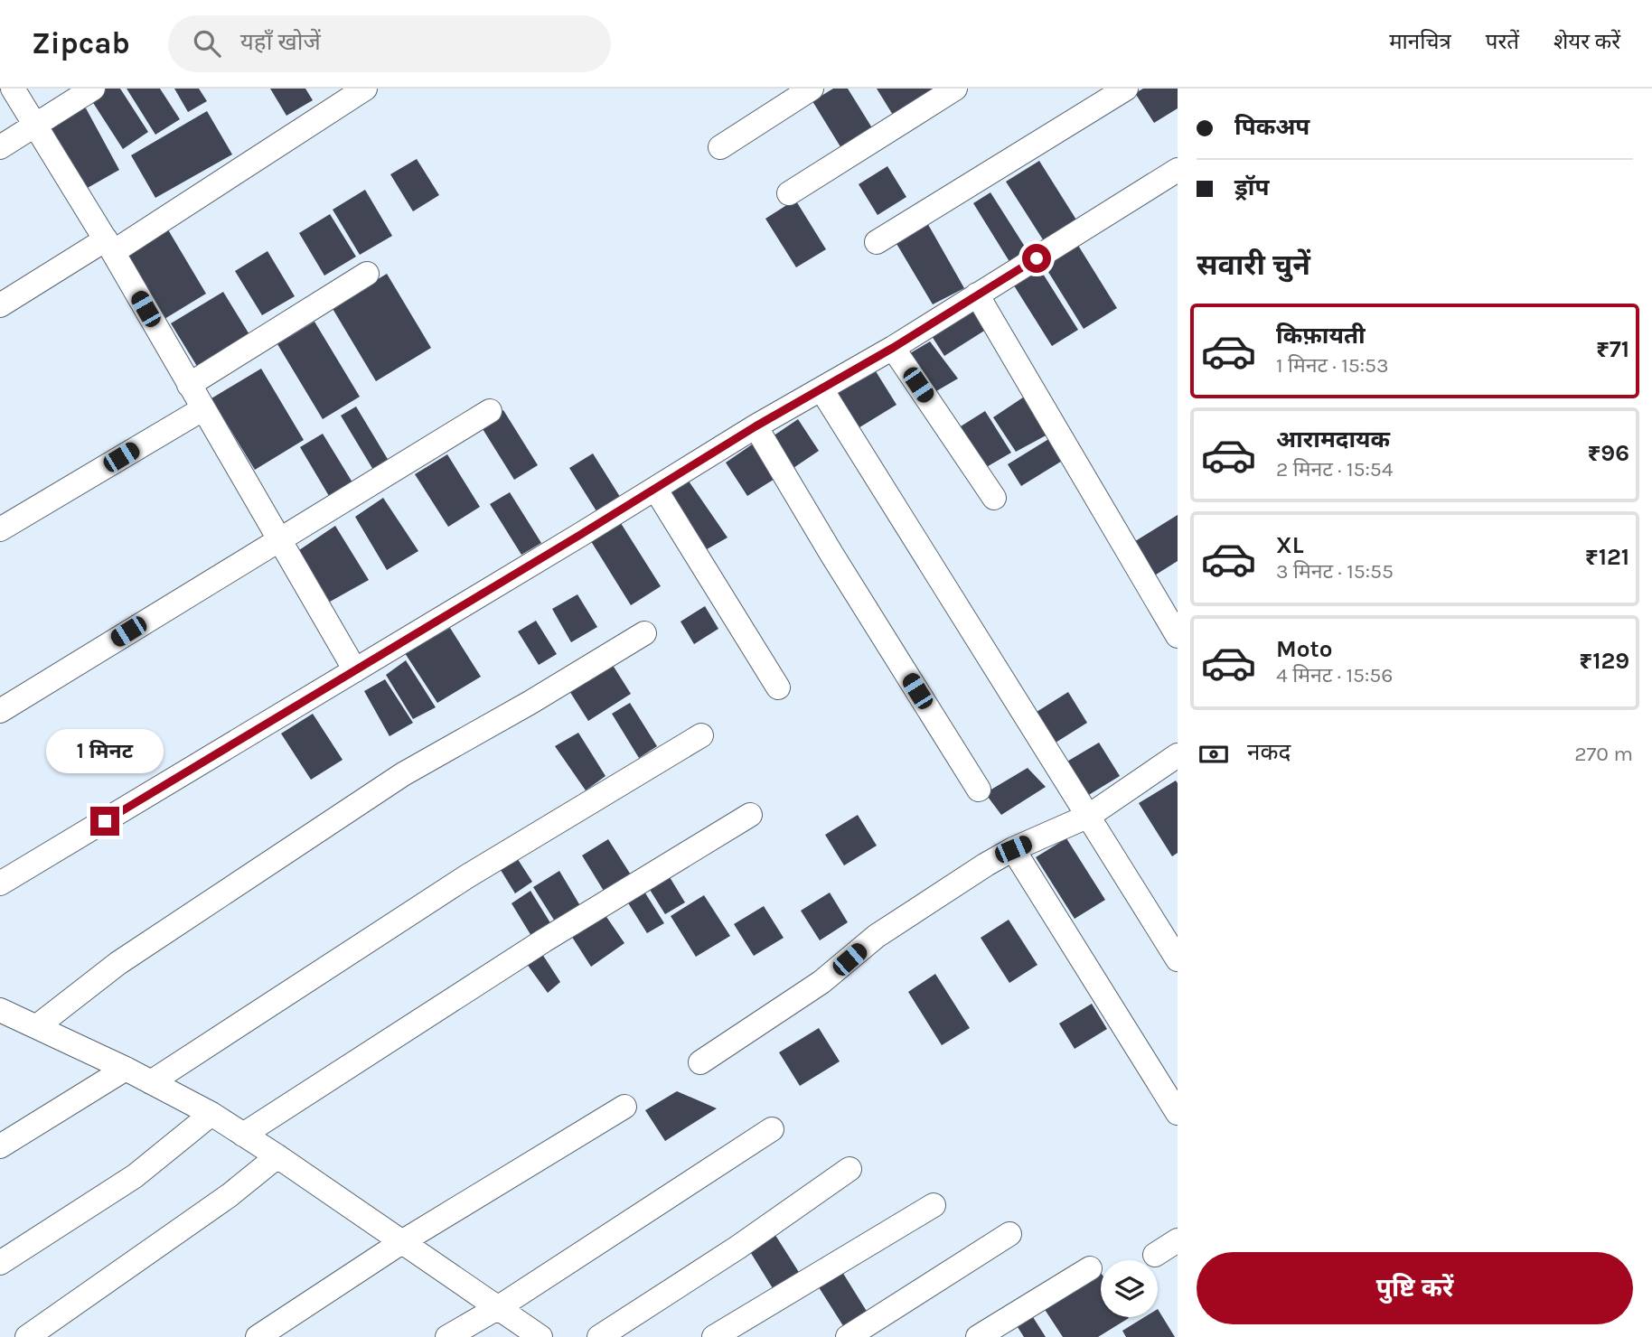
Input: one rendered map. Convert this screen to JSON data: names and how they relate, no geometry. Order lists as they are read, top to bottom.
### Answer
{
  "page": {
    "header": "Zipcab",
    "search": "यहाँ खोजें",
    "nav": ["मानचित्र", "परतें", "शेयर करें"],
    "banner": ["पिकअप", "ड्रॉप"],
    "heading": "सवारी चुनें",
    "list": [
      {
        "name": "किफ़ायती",
        "note": "1 मिनट · 15:53",
        "value": "₹71"
      },
      {
        "name": "आरामदायक",
        "note": "2 मिनट · 15:54",
        "value": "₹96"
      },
      {
        "name": "XL",
        "note": "3 मिनट · 15:55",
        "value": "₹121"
      },
      {
        "name": "Moto",
        "note": "4 मिनट · 15:56",
        "value": "₹129"
      }
    ],
    "pay": ["नकद", "270 m"],
    "bubble": "1 मिनट",
    "buttons": "पुष्टि करें"
  }
}
